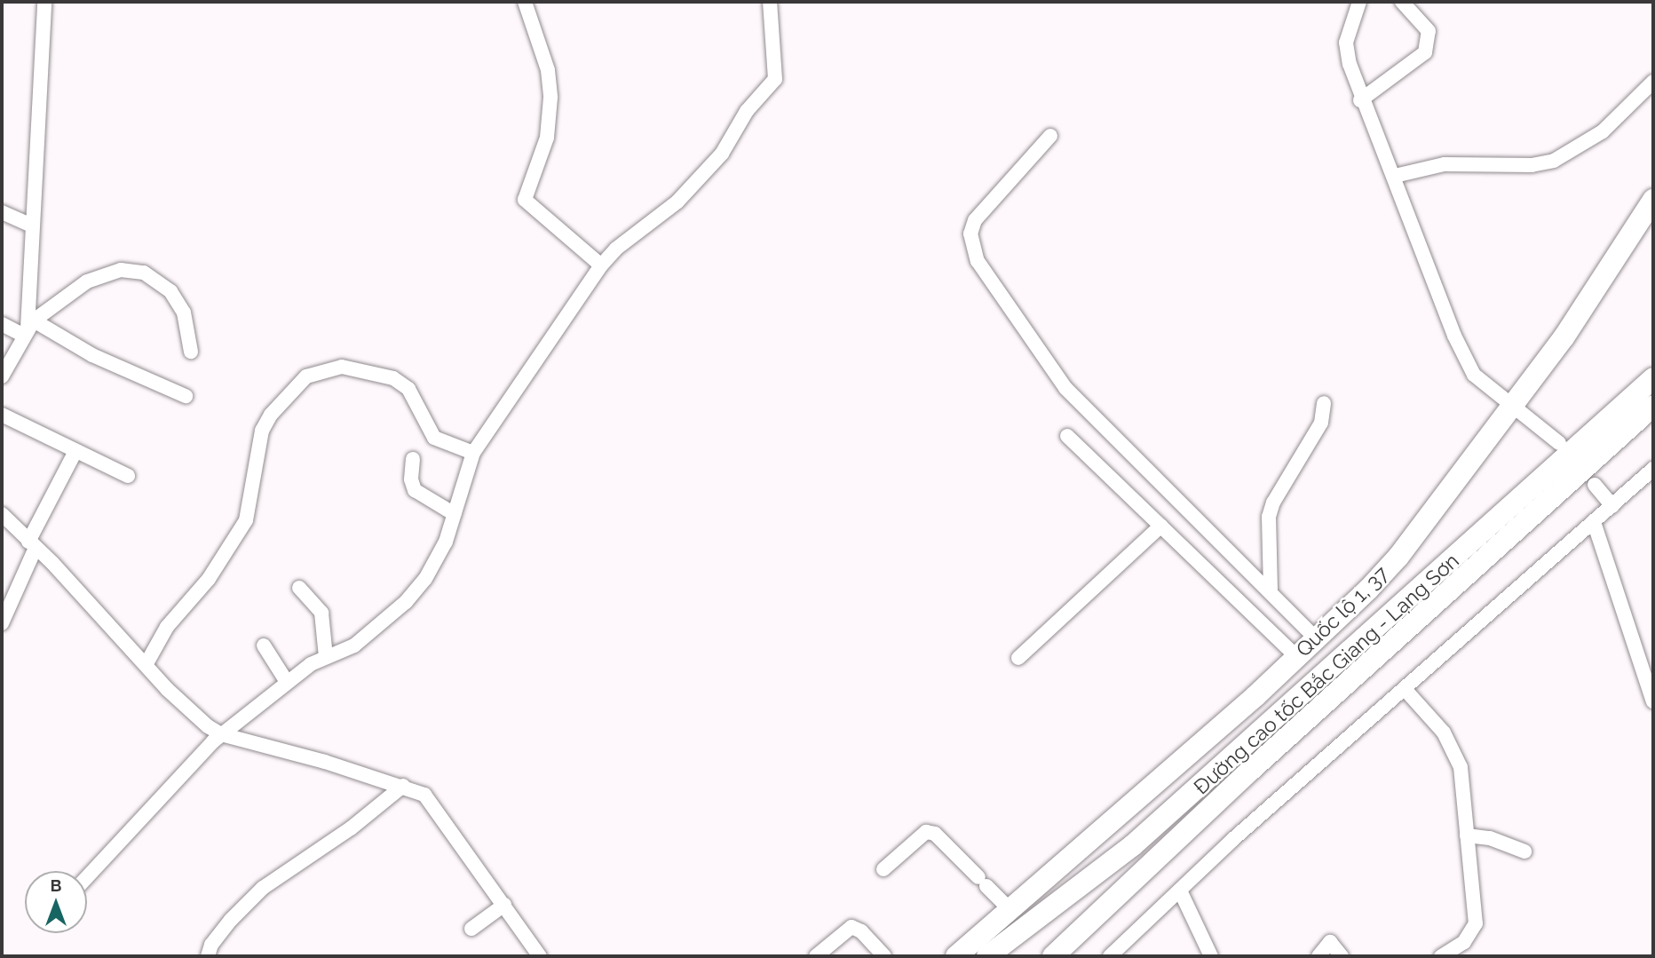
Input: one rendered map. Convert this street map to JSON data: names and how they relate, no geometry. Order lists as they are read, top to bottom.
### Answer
{
  "streets": {
    "highway": ["Quốc lộ 1, 37", "Đường cao tốc Bắc Giang - Lạng Sơn"]
  },
  "north": "top"
}
